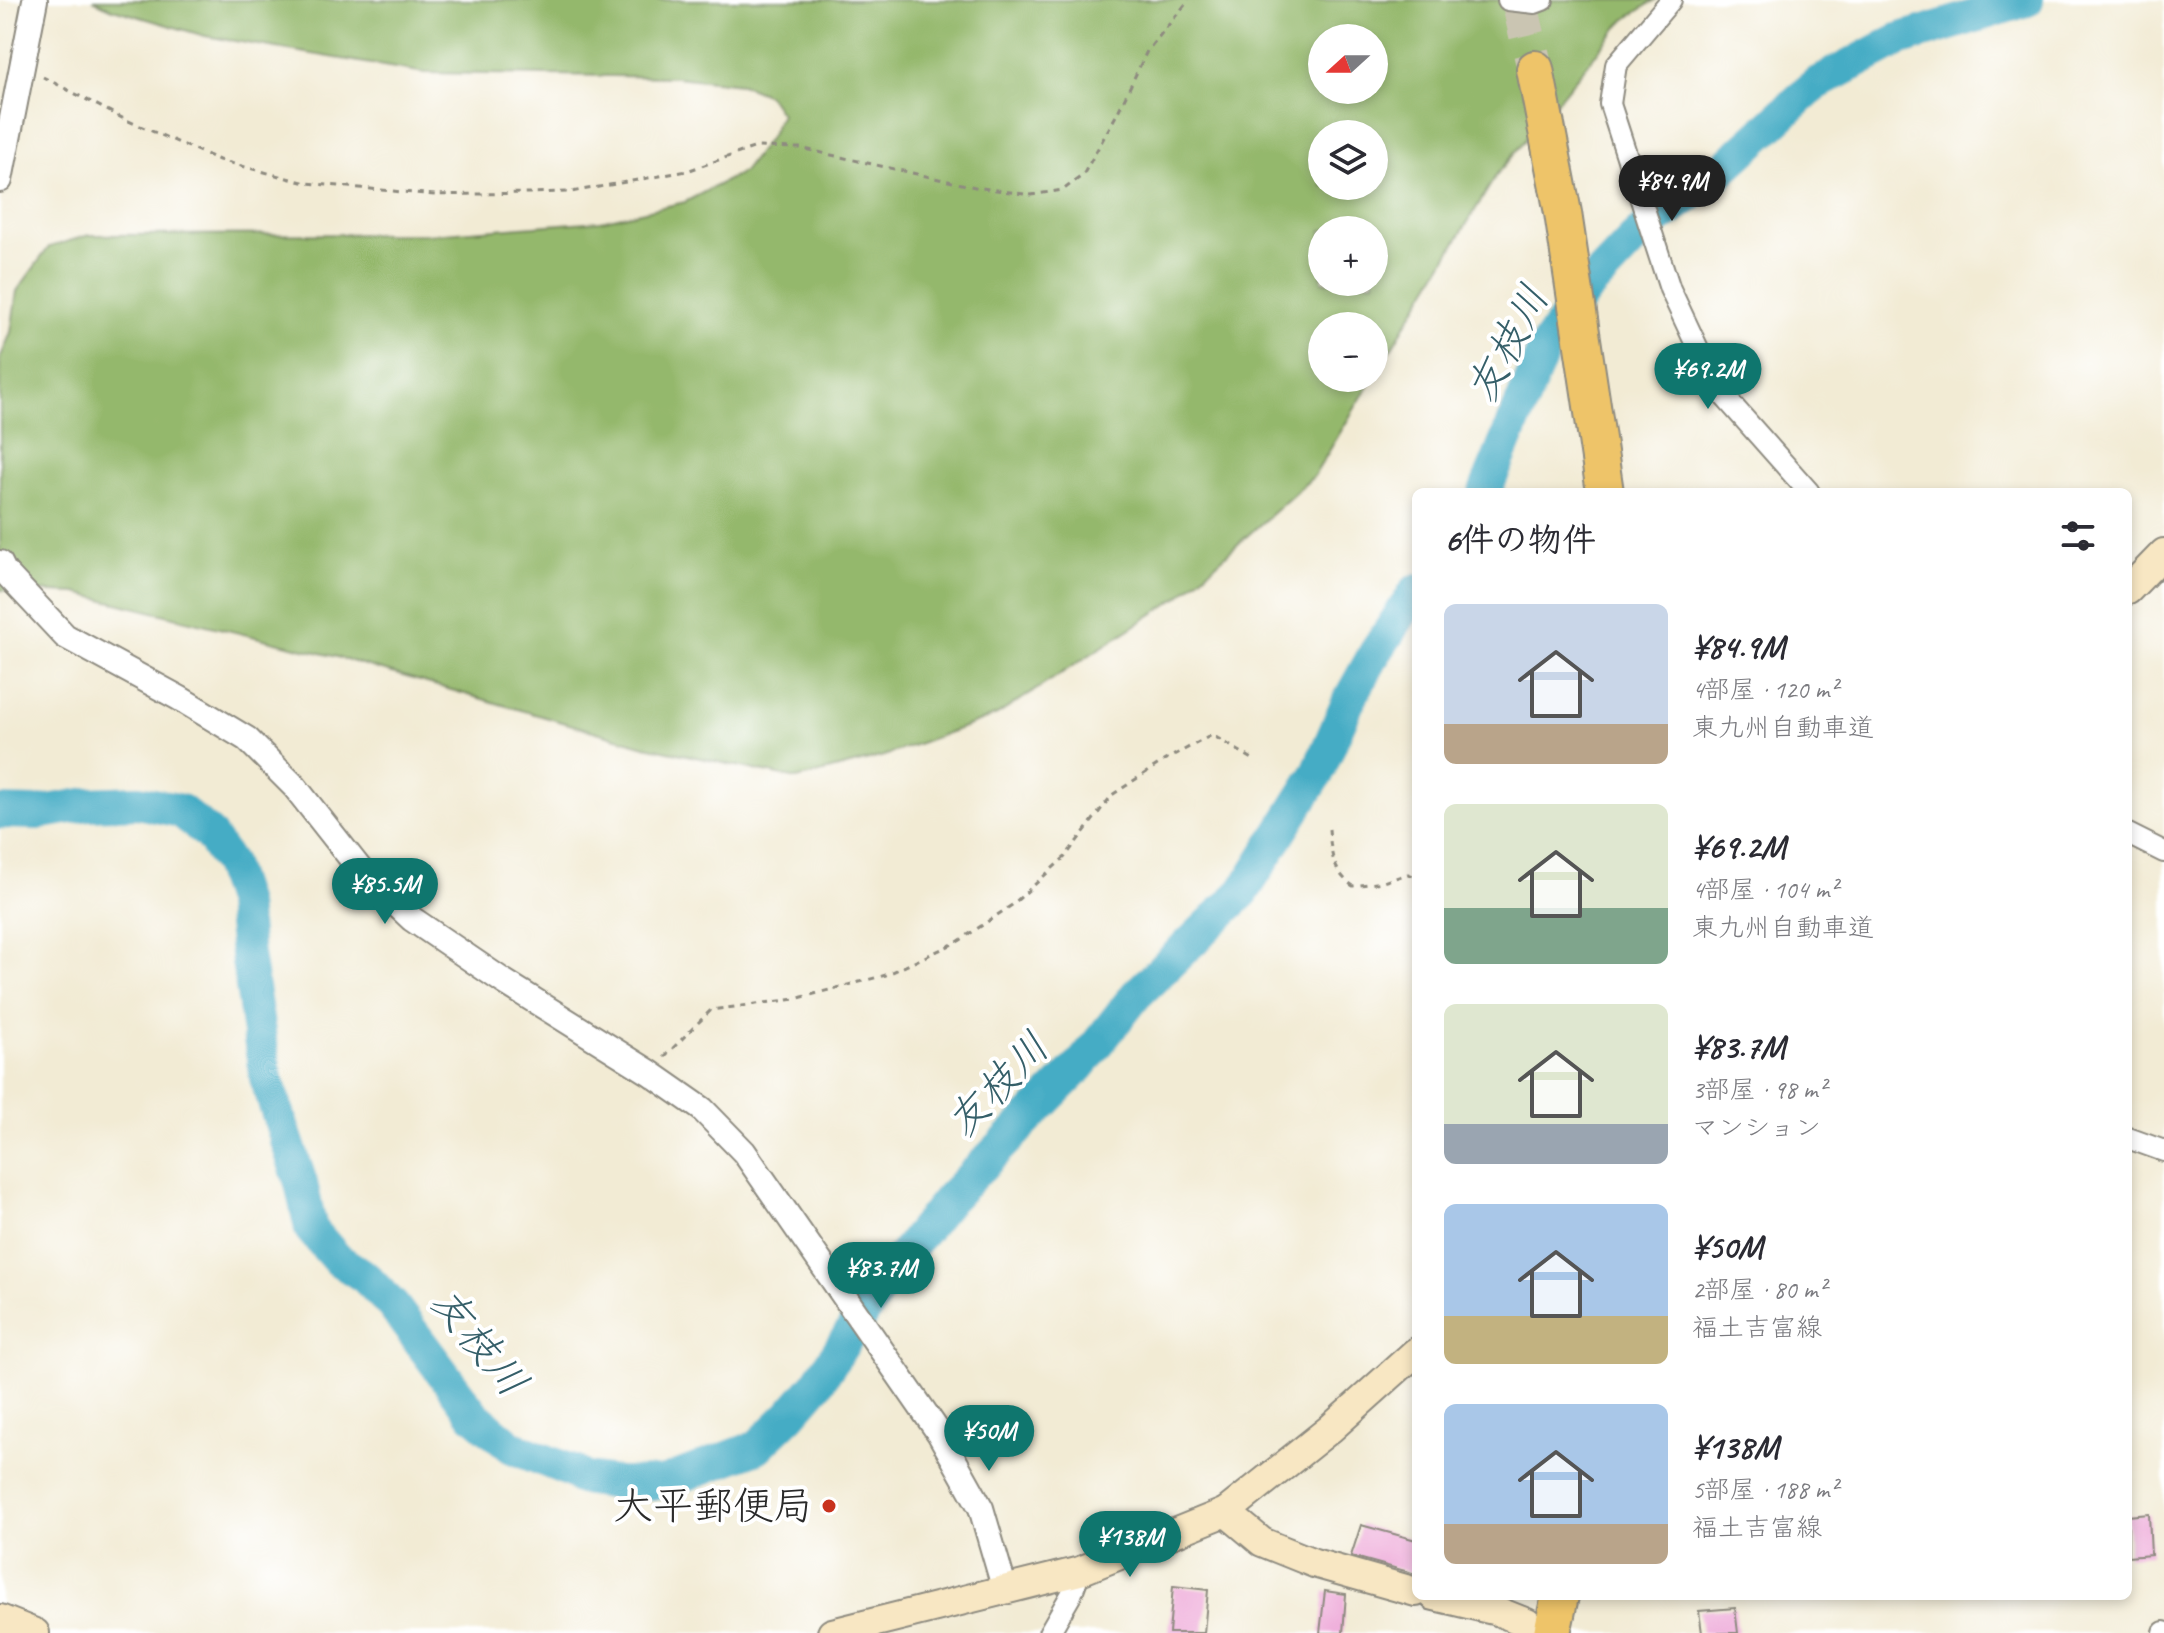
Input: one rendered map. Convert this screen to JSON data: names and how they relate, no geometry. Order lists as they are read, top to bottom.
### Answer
{
  "water": ["友枝川"],
  "places": ["大平郵便局"],
  "north": "left",
  "page": {
    "map_buttons": ["+", "−"],
    "price": [
      "¥84.9M",
      "¥69.2M",
      "¥85.5M",
      "¥83.7M",
      "¥50M",
      "¥138M"
    ],
    "heading": "6件の物件",
    "list": [
      {
        "name": "¥84.9M",
        "note": "4部屋 · 120 m² · 東九州自動車道"
      },
      {
        "name": "¥69.2M",
        "note": "4部屋 · 104 m² · 東九州自動車道"
      },
      {
        "name": "¥83.7M",
        "note": "3部屋 · 98 m² · マンション"
      },
      {
        "name": "¥50M",
        "note": "2部屋 · 80 m² · 福土吉富線"
      },
      {
        "name": "¥138M",
        "note": "5部屋 · 188 m² · 福土吉富線"
      }
    ]
  }
}
